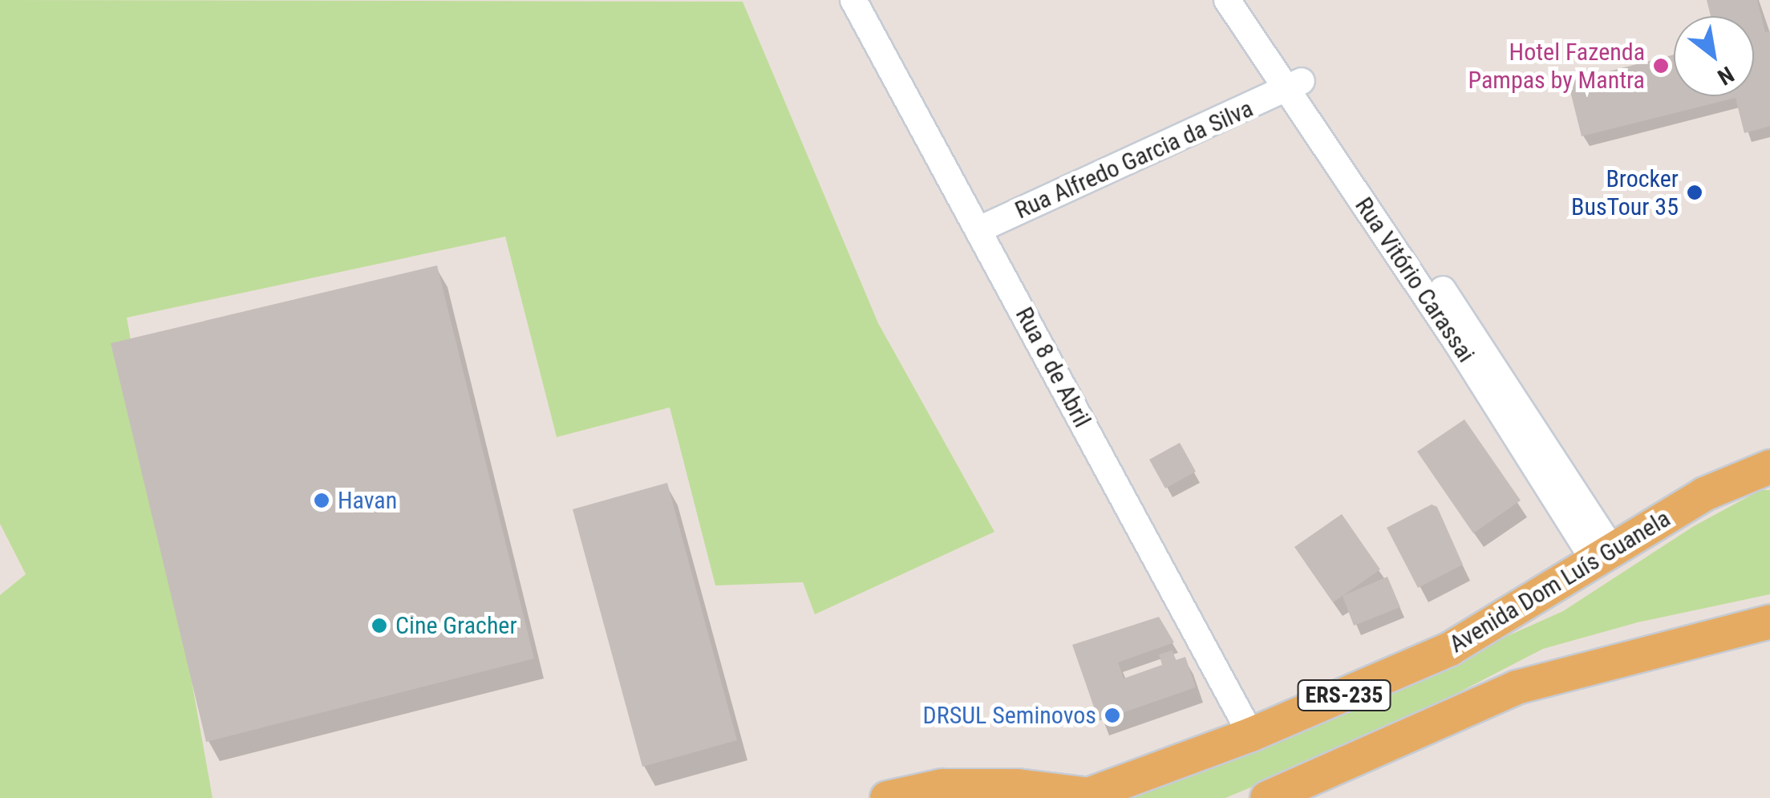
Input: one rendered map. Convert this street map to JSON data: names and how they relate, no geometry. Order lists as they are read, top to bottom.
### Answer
{
  "streets": {
    "main road": ["Avenida Dom Luís Guanela", "ERS-235"],
    "street": ["Rua Alfredo Garcia da Silva", "Rua Vitório Carassai", "Rua 8 de Abril"]
  },
  "crossings": [
    ["Rua Alfredo Garcia da Silva", "Rua Vitório Carassai"],
    ["Rua Alfredo Garcia da Silva", "Rua 8 de Abril"],
    ["Rua Vitório Carassai", "Avenida Dom Luís Guanela"],
    ["Rua 8 de Abril", "Avenida Dom Luís Guanela"]
  ],
  "places": [
    "Hotel Fazenda Pampas by Mantra",
    "Brocker BusTour 35",
    "Havan",
    "Cine Gracher",
    "DRSUL Seminovos"
  ],
  "north": "bottom right"
}
